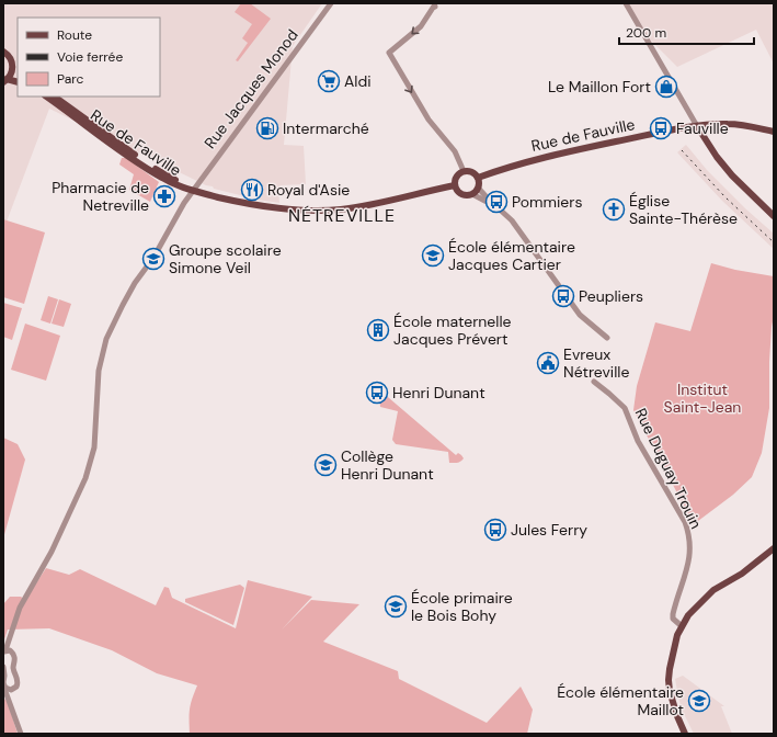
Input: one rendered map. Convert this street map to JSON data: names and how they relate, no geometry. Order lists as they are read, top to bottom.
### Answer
{
  "streets": {
    "main road": ["Rue de Fauville"],
    "street": ["Rue Jacques Monod", "Rue Duguay Trouin"]
  },
  "crossings": [
    ["Rue Jacques Monod", "Rue de Fauville"]
  ],
  "districts": ["NÉTREVILLE"],
  "parks": ["Institut Saint-Jean"],
  "places": {
    "supermarket": ["Aldi"],
    "shop": ["Le Maillon Fort"],
    "fuel station": ["Intermarché"],
    "bus stop": [
      "Fauville",
      "Pommiers",
      "Peupliers",
      "Henri Dunant",
      "Jules Ferry"
    ],
    "restaurant": ["Royal d'Asie"],
    "pharmacy": ["Pharmacie de Netreville"],
    "church": ["Église Sainte-Thérèse"],
    "school or university": [
      "École élémentaire Jacques Cartier",
      "Groupe scolaire Simone Veil",
      "Collège Henri Dunant",
      "École primaire le Bois Bohy",
      "École élémentaire Maillot"
    ],
    "building": ["École maternelle Jacques Prévert"],
    "public building": ["Evreux Nétreville"]
  },
  "legend": ["Route", "Voie ferrée", "Parc"],
  "scale_bar": "200 m"
}
